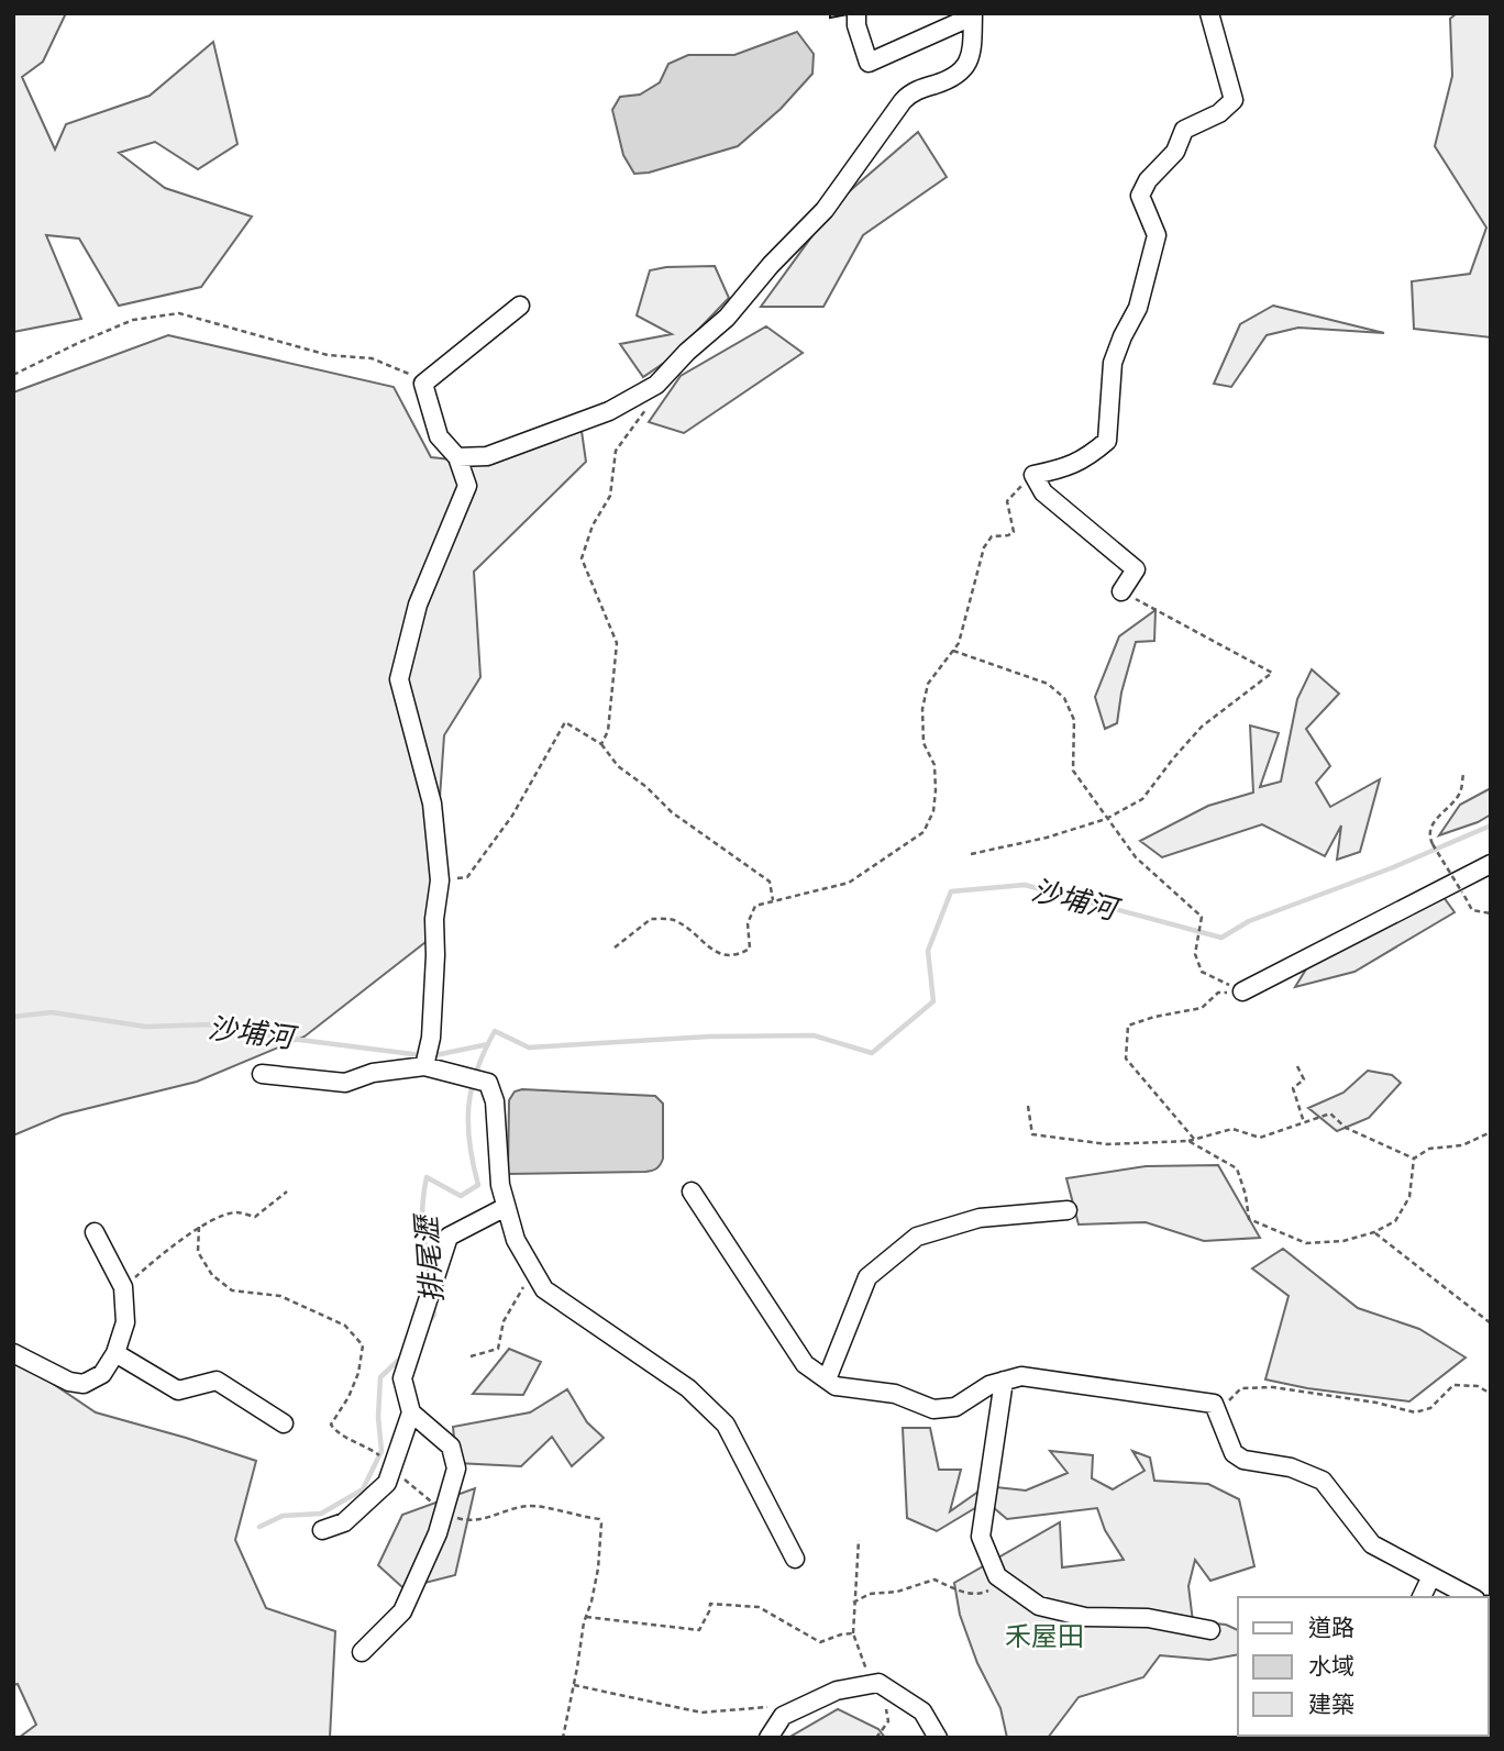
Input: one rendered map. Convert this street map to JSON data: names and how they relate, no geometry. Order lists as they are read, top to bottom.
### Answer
{
  "water": ["沙埔河", "排尾瀝"],
  "parks": ["禾屋田"],
  "legend": ["道路", "水域", "建築"]
}
